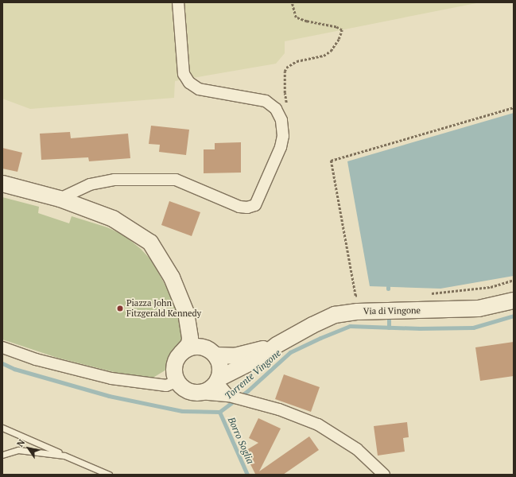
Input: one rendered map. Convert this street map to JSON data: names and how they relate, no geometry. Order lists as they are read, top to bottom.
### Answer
{
  "streets": {
    "street": ["Via di Vingone"]
  },
  "water": ["Torrente Vingone", "Borro Soglia"],
  "places": ["Piazza John Fitzgerald Kennedy"],
  "north": "top left"
}
